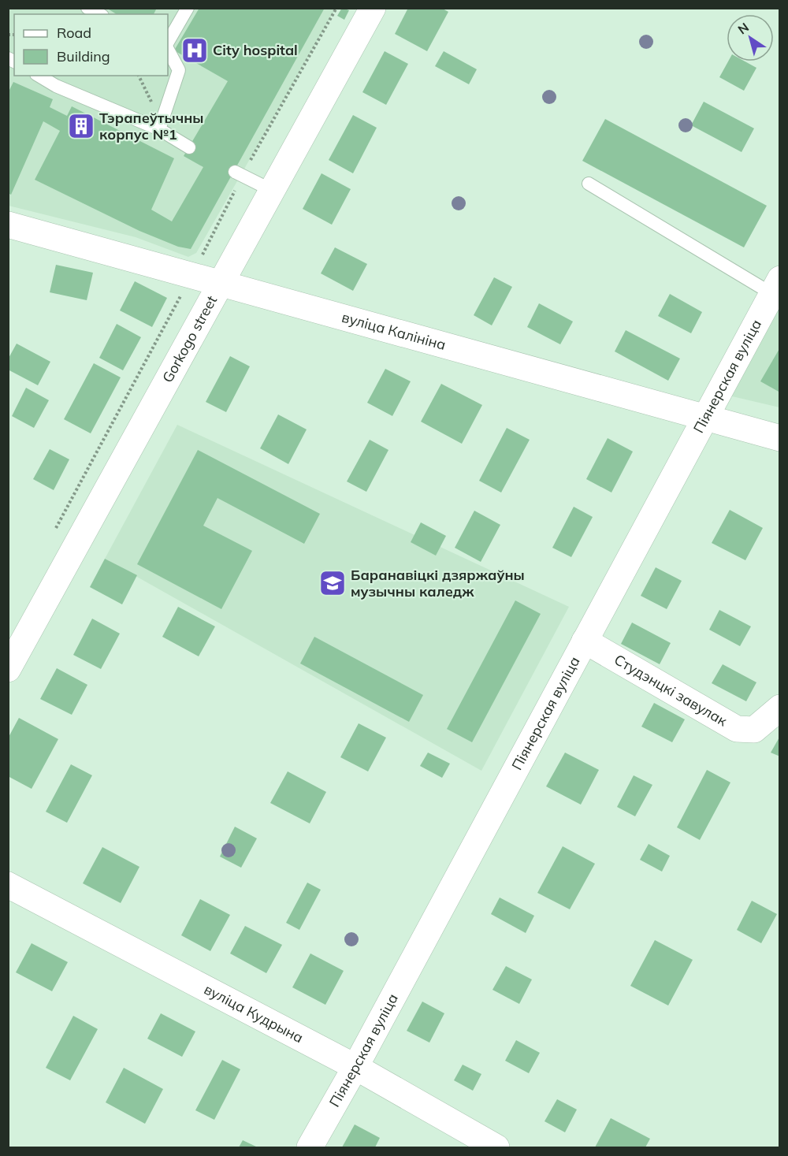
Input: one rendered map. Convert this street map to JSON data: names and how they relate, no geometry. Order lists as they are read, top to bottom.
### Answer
{
  "streets": {
    "street": [
      "вуліца Калініна",
      "Gorkogo street",
      "Піянерская вуліца",
      "Студэнцкі завулак",
      "вуліца Кудрына"
    ]
  },
  "crossings": [
    ["вуліца Калініна", "Gorkogo street"],
    ["вуліца Калініна", "Піянерская вуліца"],
    ["Піянерская вуліца", "Студэнцкі завулак"],
    ["Піянерская вуліца", "вуліца Кудрына"]
  ],
  "places": {
    "hospital": ["City hospital"],
    "building": ["Тэрапеўтычны корпус №1"],
    "school or university": ["Баранавіцкі дзяржаўны музычны каледж"]
  },
  "legend": ["Road", "Building"],
  "north": "top left"
}
